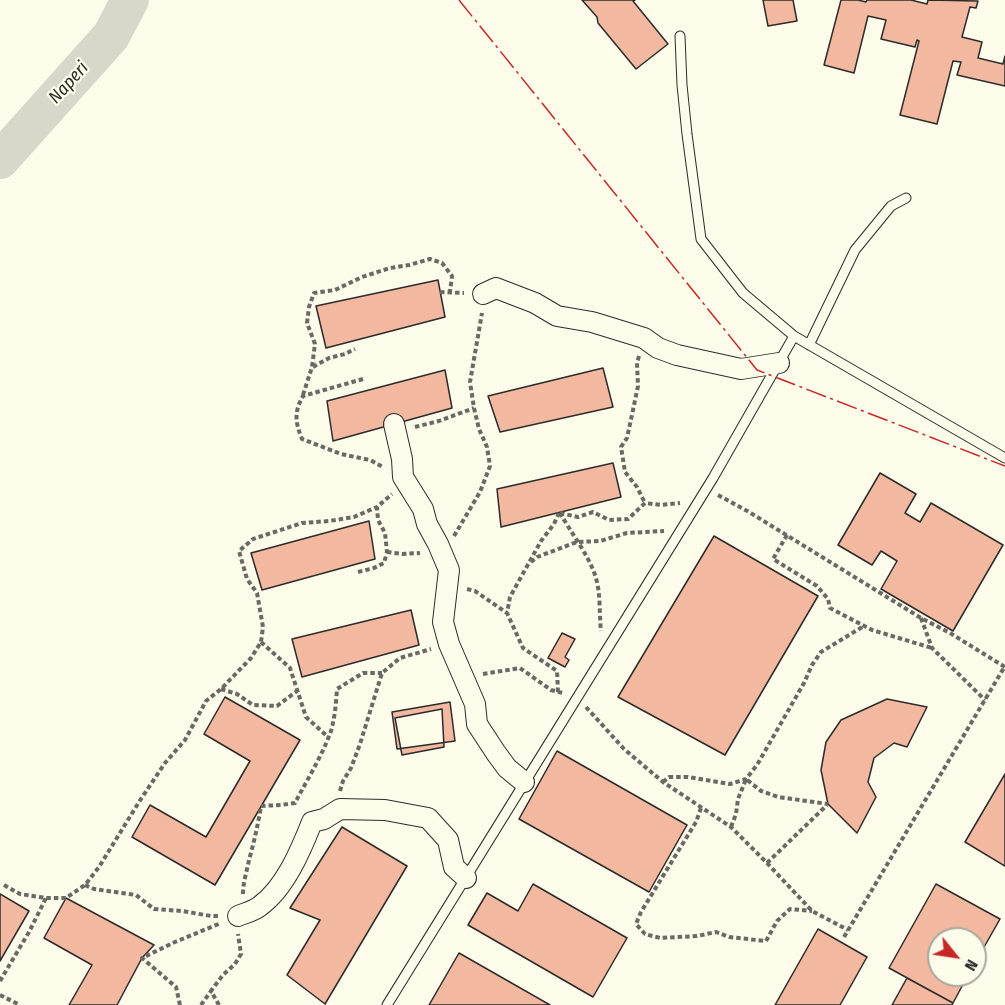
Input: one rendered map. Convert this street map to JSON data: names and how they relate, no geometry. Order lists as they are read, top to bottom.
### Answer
{
  "water": ["Naperi"],
  "north": "bottom right"
}
